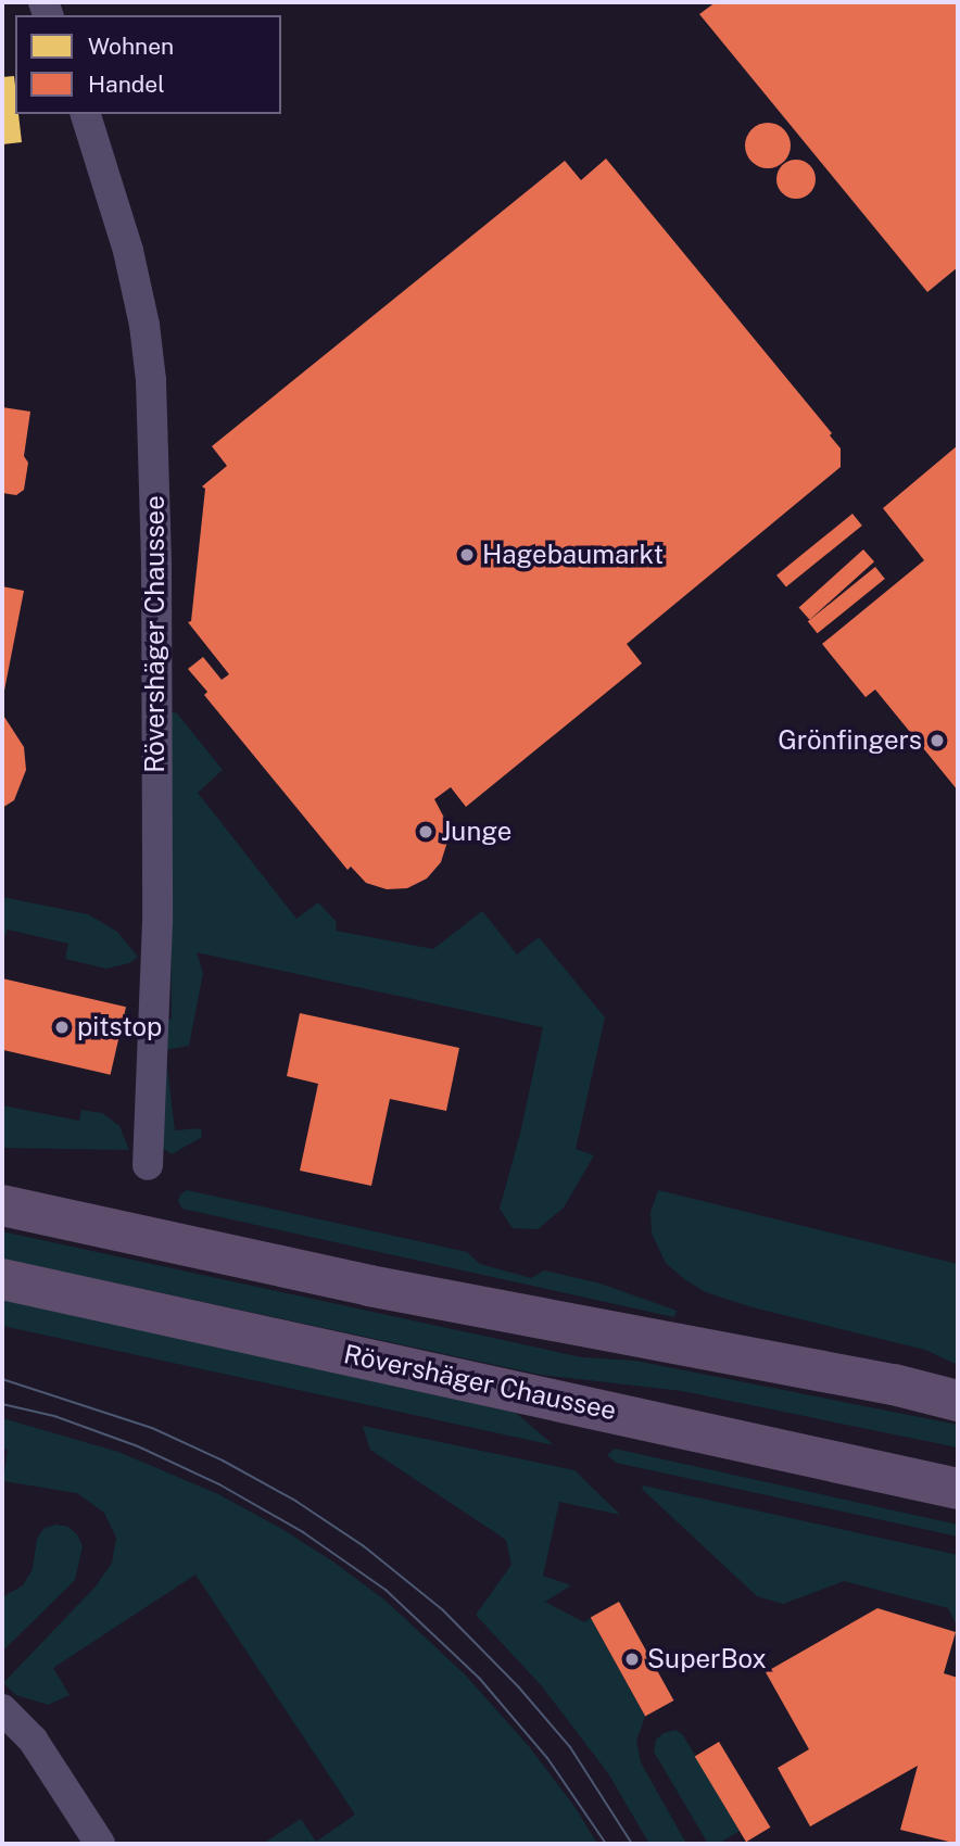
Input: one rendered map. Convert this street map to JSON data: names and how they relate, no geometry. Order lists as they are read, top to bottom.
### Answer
{
  "streets": {
    "main road": ["Rövershäger Chaussee"]
  },
  "places": [
    "Hagebaumarkt",
    "Grönfingers",
    "Junge",
    "pitstop",
    "SuperBox"
  ],
  "legend": ["Wohnen", "Handel"]
}
